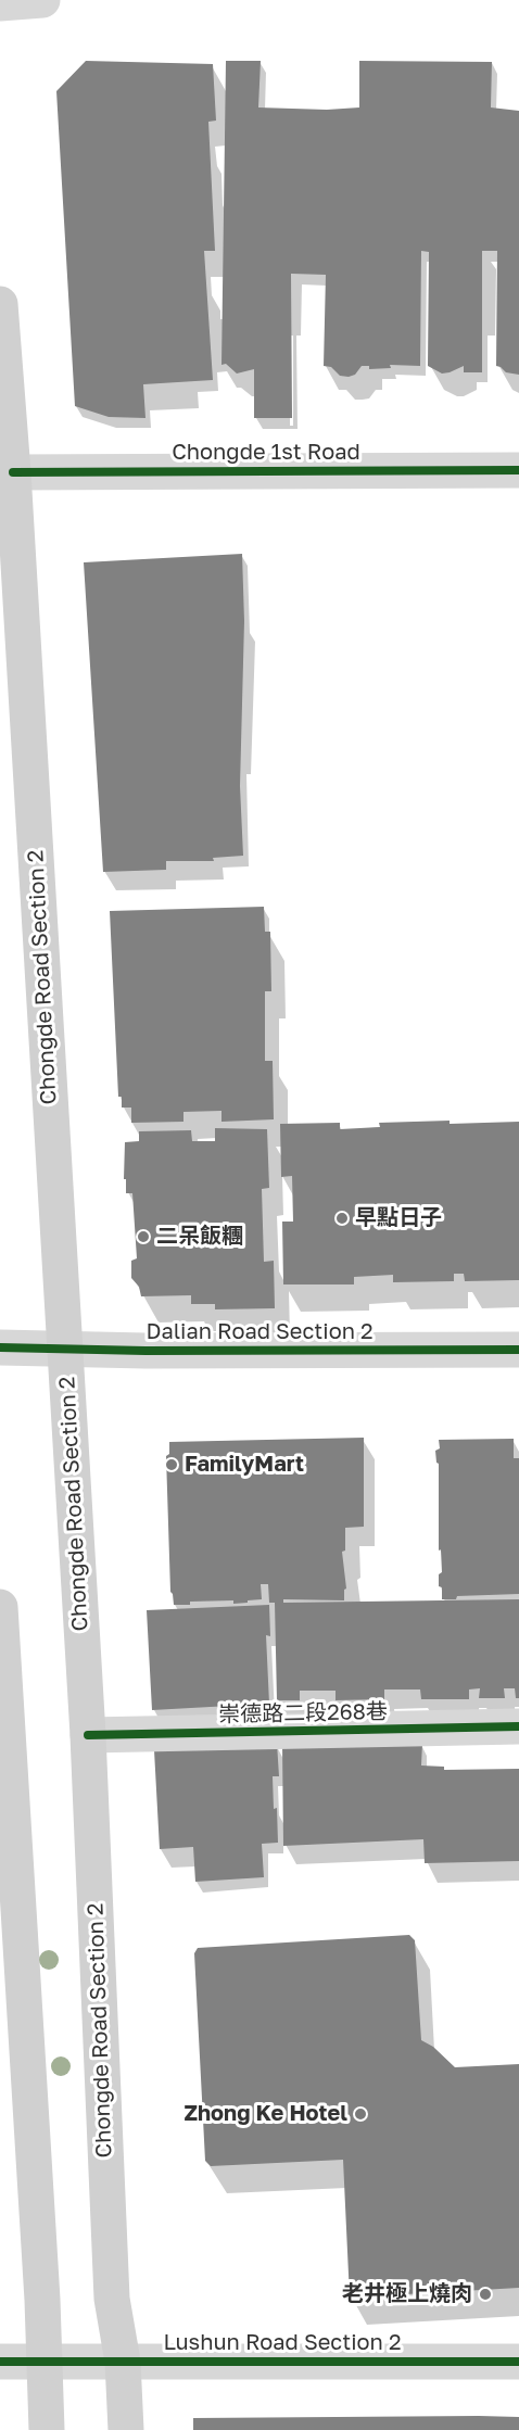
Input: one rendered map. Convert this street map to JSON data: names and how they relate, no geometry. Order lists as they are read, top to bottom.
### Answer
{
  "streets": {
    "main road": ["Chongde Road Section 2"],
    "street": [
      "Chongde 1st Road",
      "Dalian Road Section 2",
      "崇德路二段268巷",
      "Lushun Road Section 2"
    ]
  },
  "crossings": [
    ["Chongde 1st Road", "Chongde Road Section 2"],
    ["Chongde Road Section 2", "Dalian Road Section 2"],
    ["Chongde Road Section 2", "崇德路二段268巷"],
    ["Chongde Road Section 2", "Lushun Road Section 2"]
  ],
  "places": [
    "早點日子",
    "二呆飯糰",
    "FamilyMart",
    "Zhong Ke Hotel",
    "老井極上燒肉"
  ]
}
